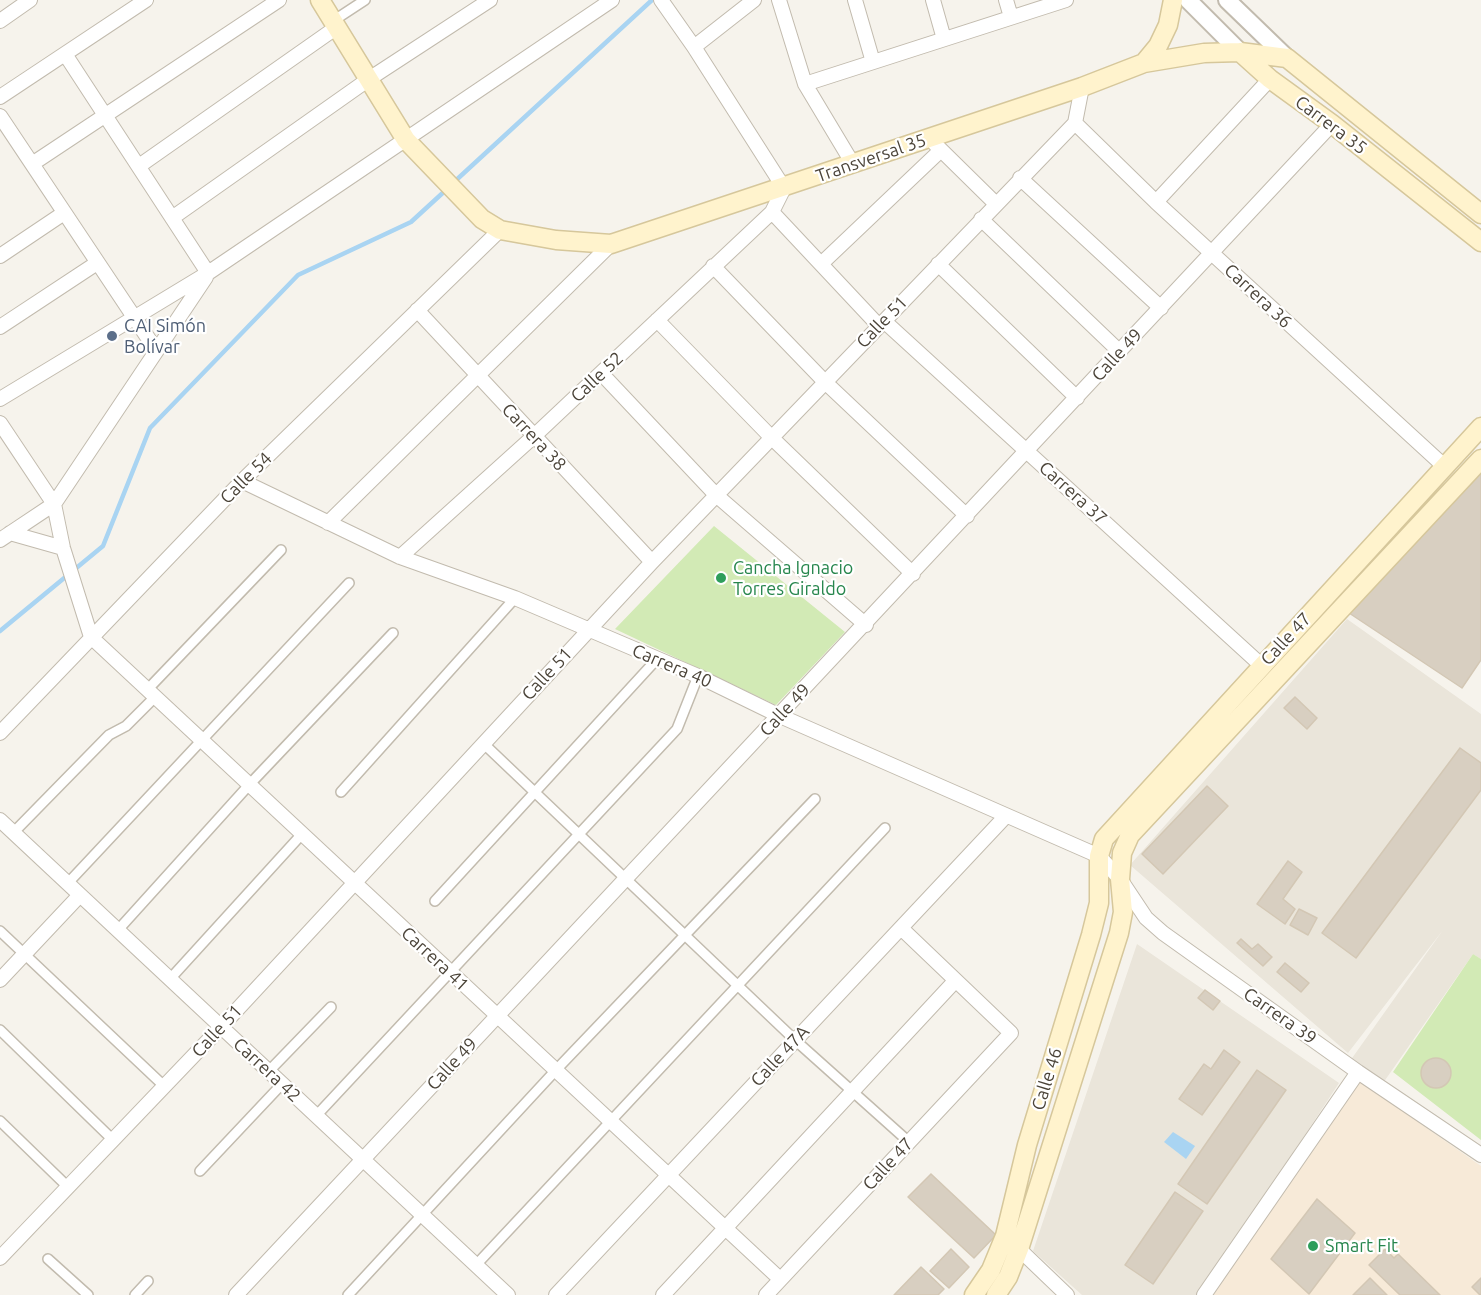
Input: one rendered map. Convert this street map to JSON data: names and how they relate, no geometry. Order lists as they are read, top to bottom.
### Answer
{
  "streets": {
    "main road": [
      "Carrera 35",
      "Transversal 35",
      "Calle 47",
      "Calle 46"
    ],
    "street": [
      "Carrera 36",
      "Calle 51",
      "Calle 49",
      "Calle 52",
      "Carrera 38",
      "Calle 54",
      "Carrera 37",
      "Carrera 40",
      "Carrera 41",
      "Carrera 39",
      "Calle 47A",
      "Carrera 42"
    ]
  },
  "crossings": [
    ["Carrera 35", "Transversal 35"],
    ["Carrera 35", "Calle 49"],
    ["Transversal 35", "Calle 52"],
    ["Transversal 35", "Calle 54"],
    ["Carrera 36", "Calle 51"],
    ["Carrera 36", "Calle 49"],
    ["Carrera 36", "Calle 47"],
    ["Calle 51", "Carrera 38"],
    ["Calle 51", "Carrera 37"],
    ["Calle 51", "Carrera 40"],
    ["Calle 51", "Carrera 41"],
    ["Calle 51", "Carrera 42"],
    ["Calle 49", "Carrera 37"],
    ["Calle 49", "Carrera 40"],
    ["Calle 49", "Carrera 41"],
    ["Calle 49", "Carrera 42"],
    ["Calle 52", "Carrera 38"],
    ["Calle 52", "Carrera 37"],
    ["Calle 52", "Carrera 40"],
    ["Carrera 38", "Calle 54"],
    ["Calle 54", "Carrera 40"],
    ["Calle 54", "Carrera 41"],
    ["Carrera 37", "Calle 47"],
    ["Calle 47", "Carrera 40"],
    ["Calle 47", "Carrera 41"],
    ["Calle 47", "Carrera 39"],
    ["Calle 47", "Calle 46"],
    ["Carrera 40", "Carrera 39"],
    ["Carrera 40", "Calle 47A"],
    ["Carrera 40", "Calle 46"],
    ["Carrera 41", "Calle 47A"],
    ["Carrera 39", "Calle 46"]
  ],
  "places": ["CAI Simón Bolívar", "Cancha Ignacio Torres Giraldo", "Smart Fit"]
}
